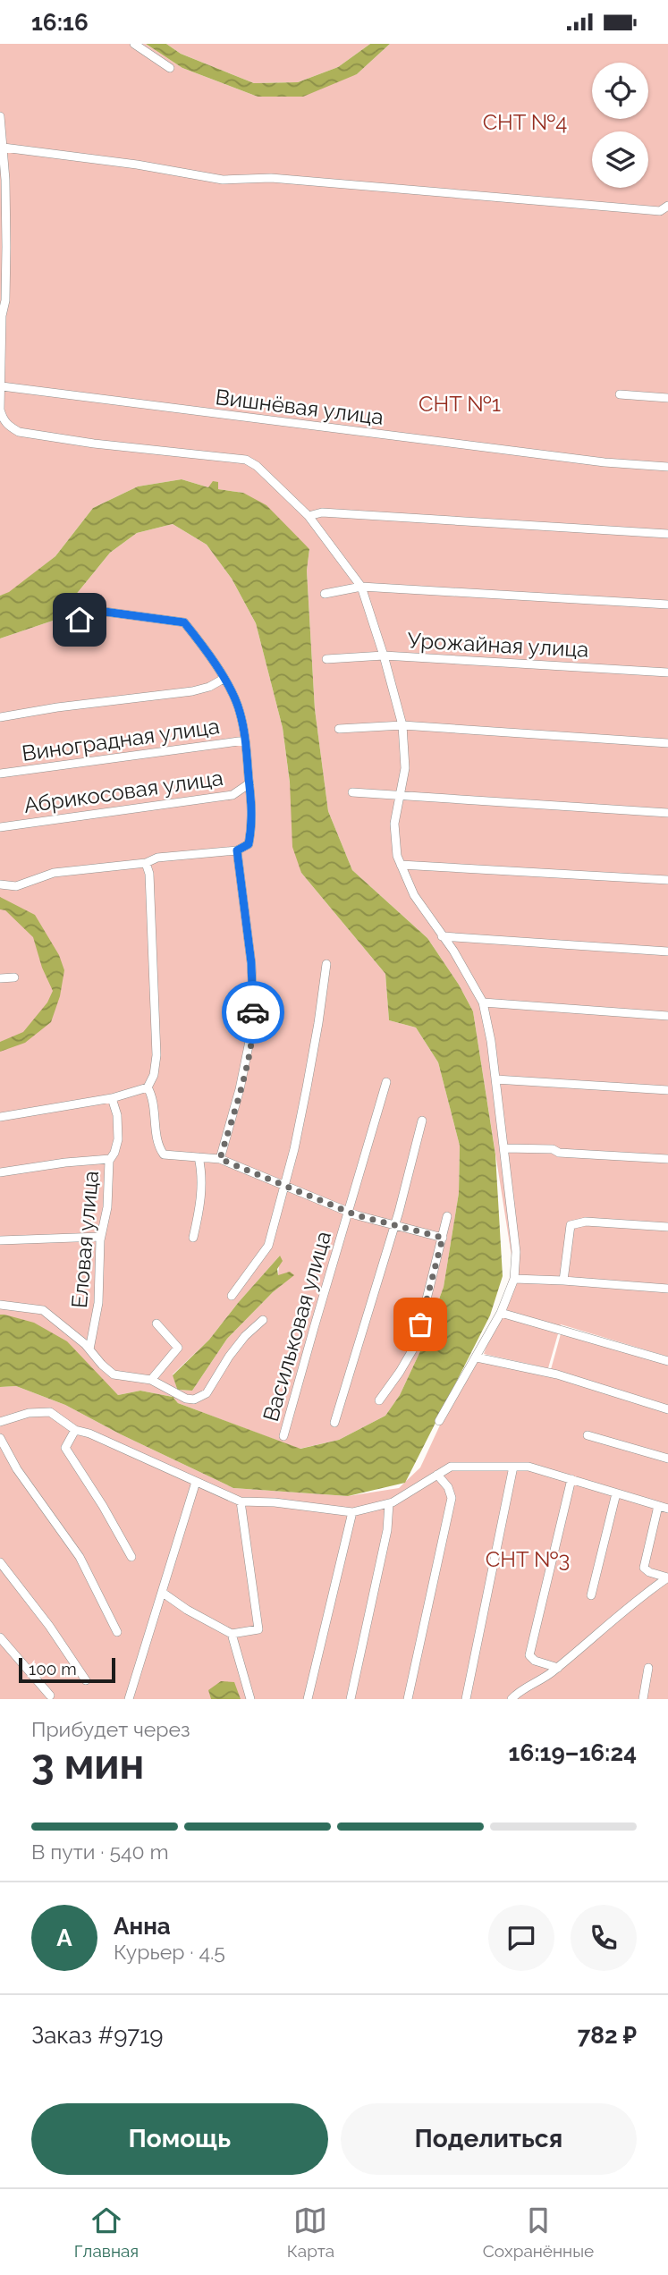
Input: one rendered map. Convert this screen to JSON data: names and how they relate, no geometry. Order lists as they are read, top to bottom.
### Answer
{
  "streets": {
    "street": [
      "Вишнёвая улица",
      "Урожайная улица",
      "Виноградная улица",
      "Абрикосовая улица",
      "Еловая улица",
      "Васильковая улица"
    ]
  },
  "parks": ["СНТ №4", "СНТ №1", "СНТ №3"],
  "scale_bar": "100 m",
  "page": {
    "status": "16:16",
    "scale": "100 m",
    "heading": ["3 мин", "Прибудет через", "16:19–16:24"],
    "panel": [
      "Анна",
      "Курьер · 4.5",
      "Заказ #9719",
      "782 ₽"
    ],
    "bar": "В пути · 540 m",
    "round": "А",
    "buttons": ["Помощь", "Поделиться"],
    "tabs": ["Главная", "Карта", "Сохранённые"]
  }
}
